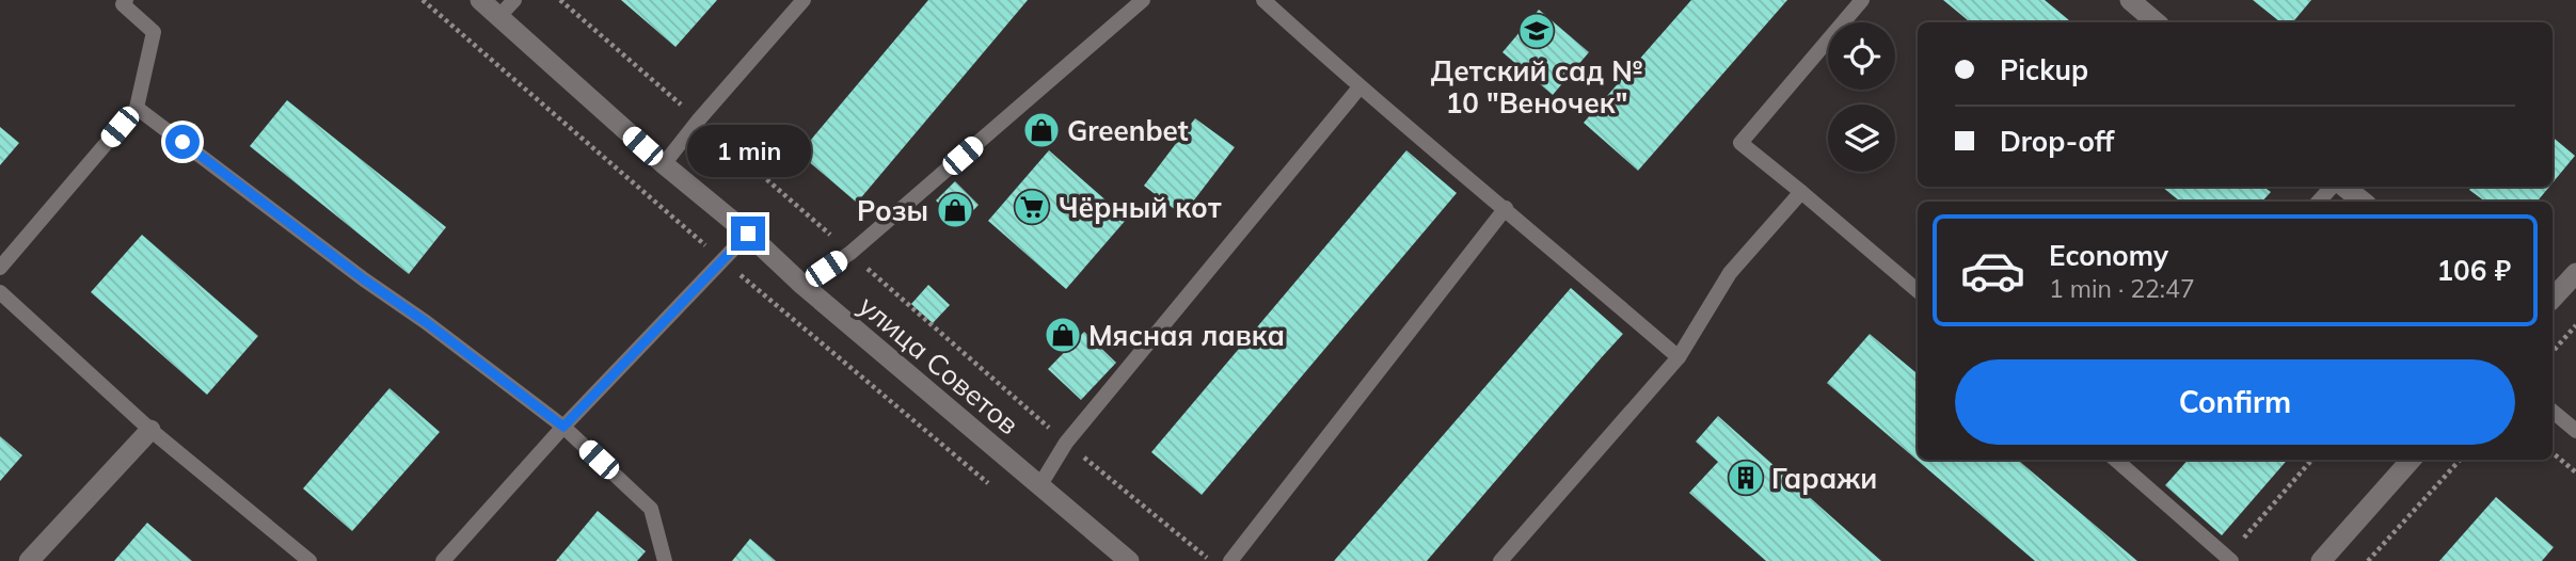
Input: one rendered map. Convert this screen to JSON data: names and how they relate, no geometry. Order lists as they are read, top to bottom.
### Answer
{
  "streets": {
    "street": ["улица Советов"]
  },
  "places": {
    "school or university": ["Детский сад № 10 \"Веночек\""],
    "shop": ["Greenbet", "Розы", "Мясная лавка"],
    "supermarket": ["Чёрный кот"],
    "building": ["Гаражи"]
  },
  "page": {
    "banner": ["Pickup", "Drop-off"],
    "bubble": "1 min",
    "list": [
      {
        "name": "Economy",
        "note": "1 min · 22:47",
        "value": "106 ₽"
      }
    ],
    "buttons": "Confirm"
  }
}
